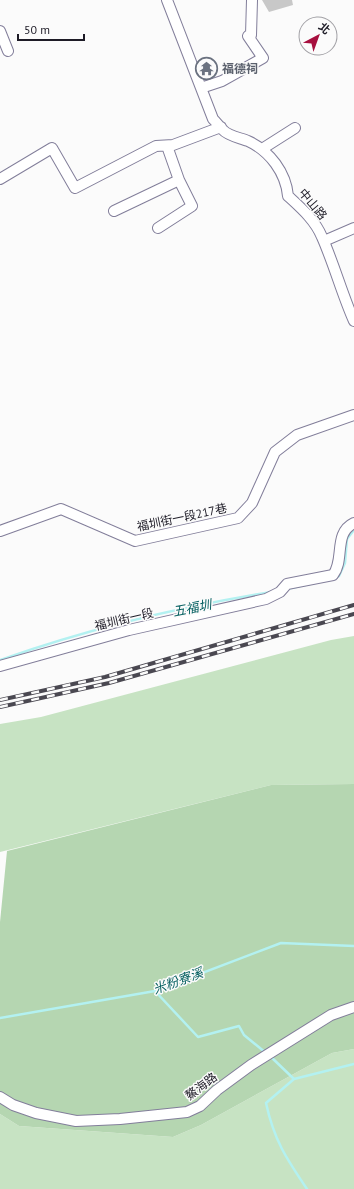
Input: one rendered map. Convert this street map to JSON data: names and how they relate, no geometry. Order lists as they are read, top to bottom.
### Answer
{
  "streets": {
    "lane": [
      "中山路",
      "福圳街一段217巷",
      "福圳街一段",
      "鰲海路"
    ]
  },
  "water": ["五福圳", "米粉寮溪"],
  "places": {
    "temple": ["福德祠"]
  },
  "scale_bar": "50 m",
  "north": "top right"
}
